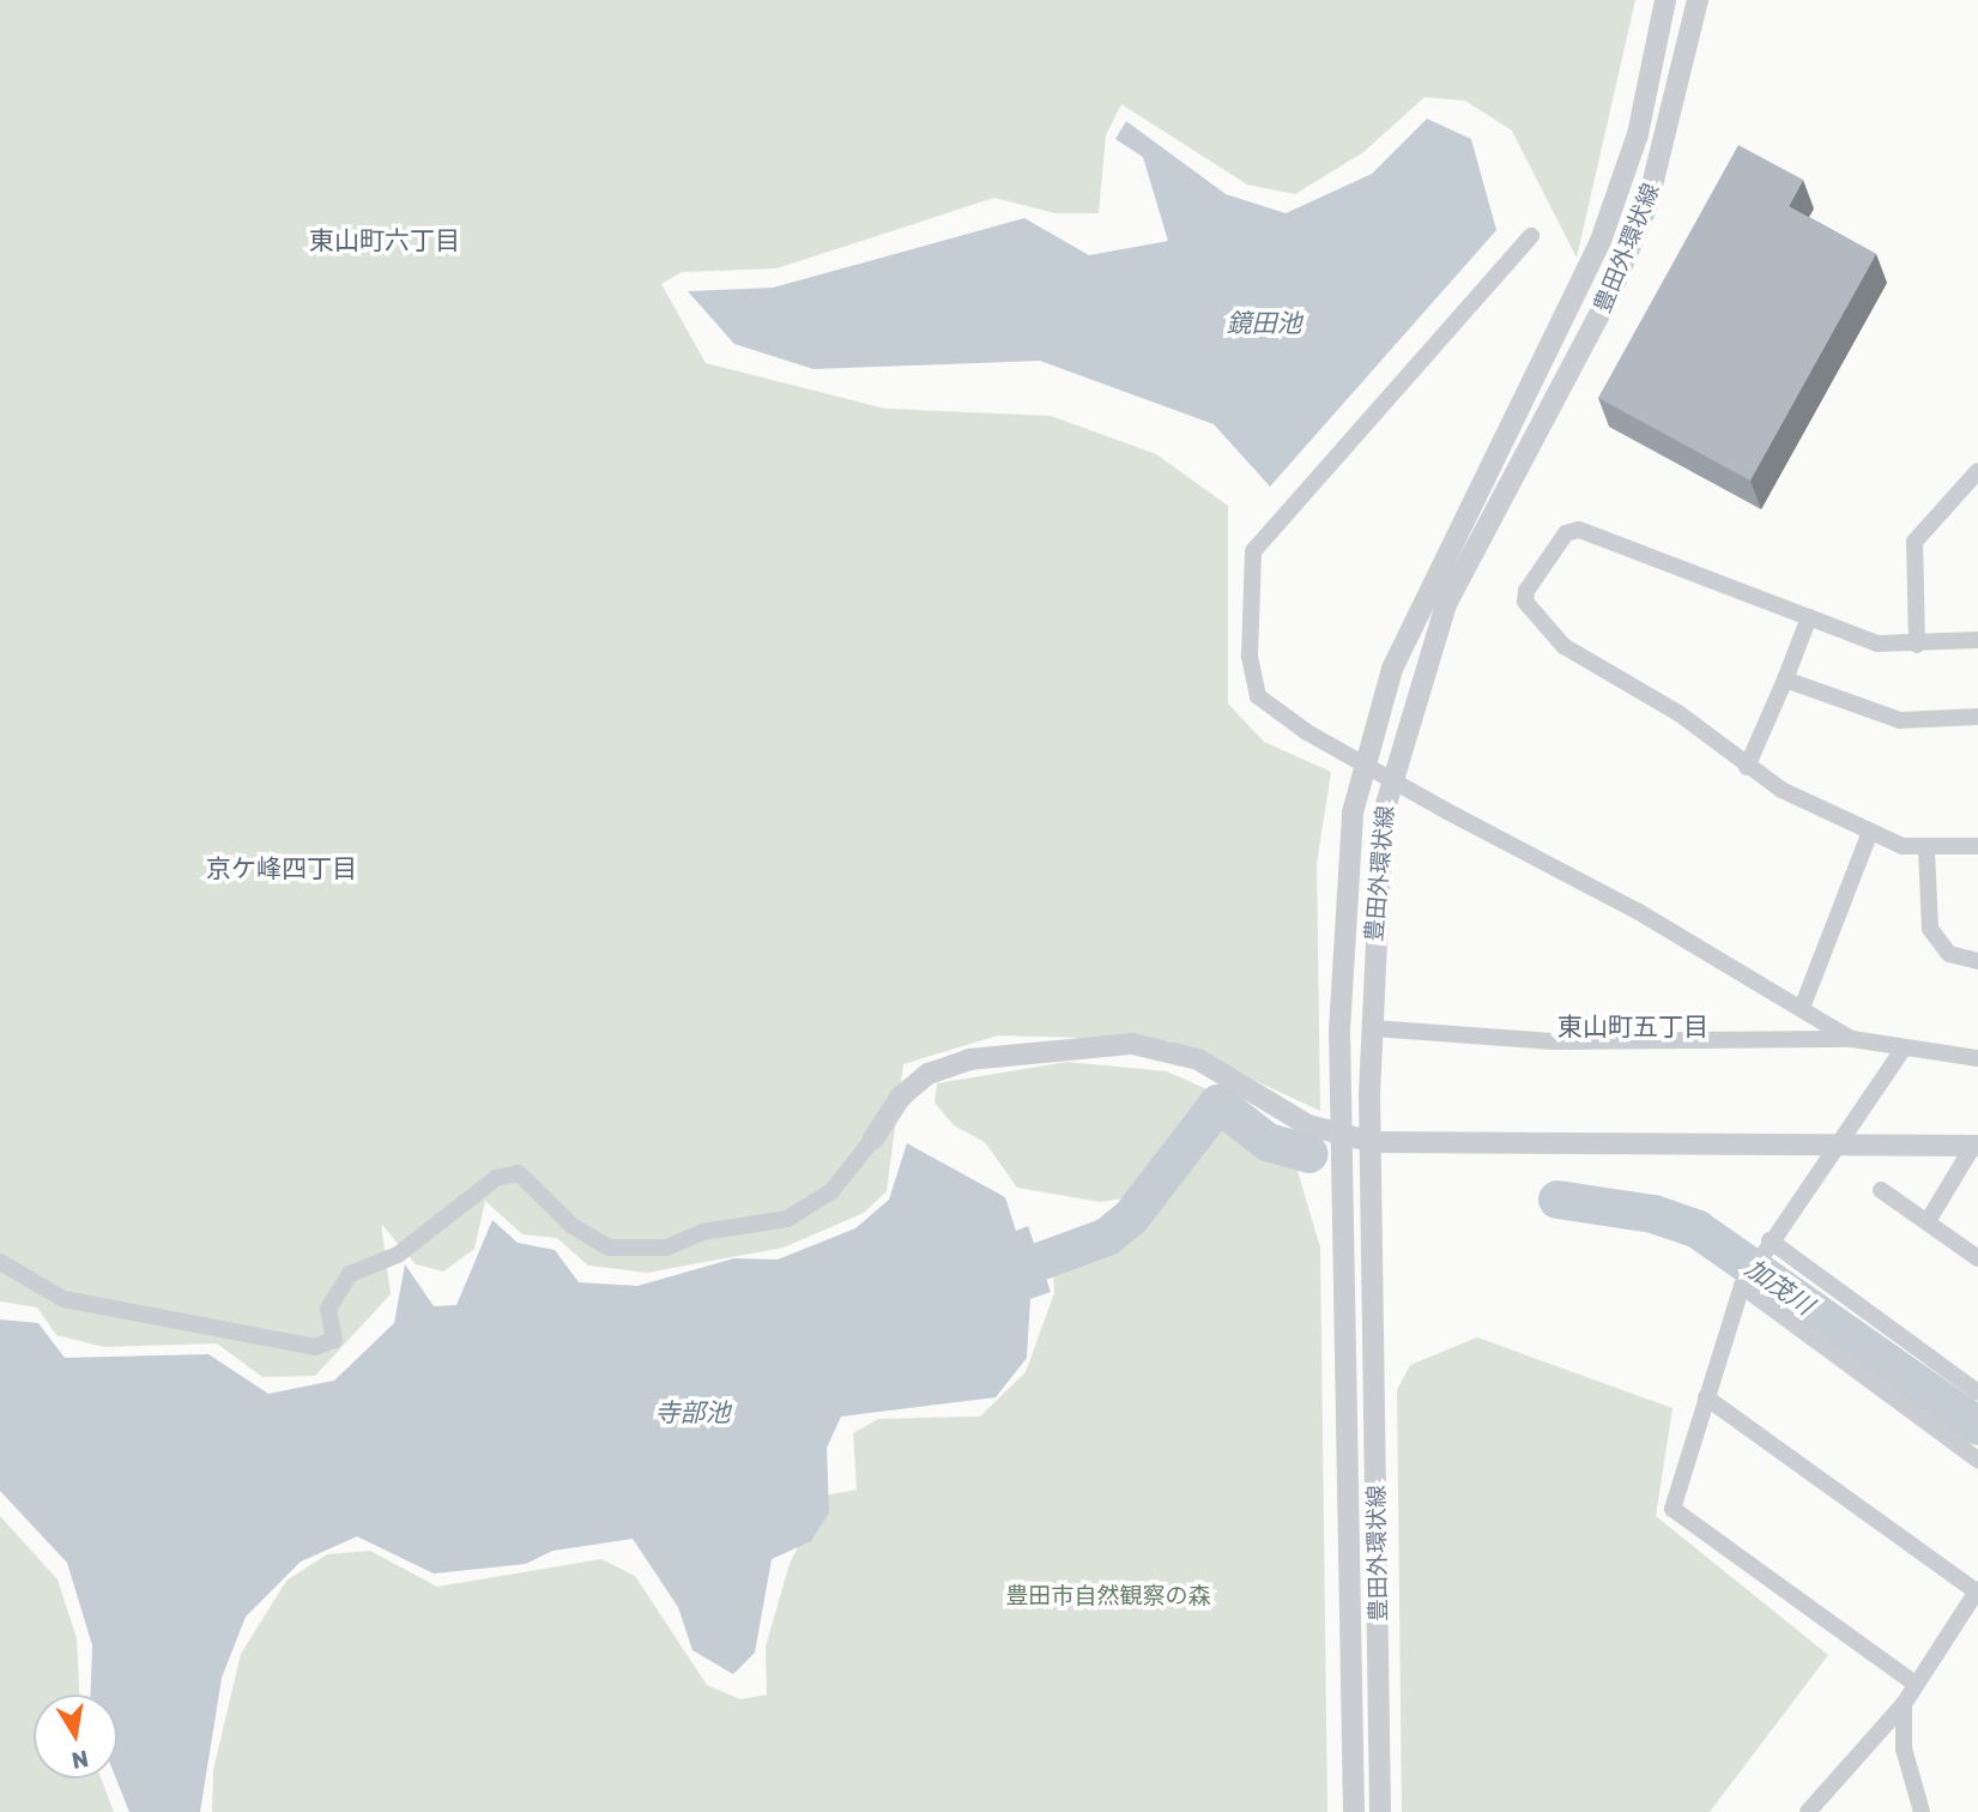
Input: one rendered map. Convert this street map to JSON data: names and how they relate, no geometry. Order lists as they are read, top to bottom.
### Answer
{
  "streets": {
    "street": ["豊田外環状線"]
  },
  "districts": ["東山町六丁目", "京ケ峰四丁目", "東山町五丁目"],
  "water": ["鏡田池", "加茂川", "寺部池"],
  "parks": ["豊田市自然観察の森"],
  "north": "bottom"
}
